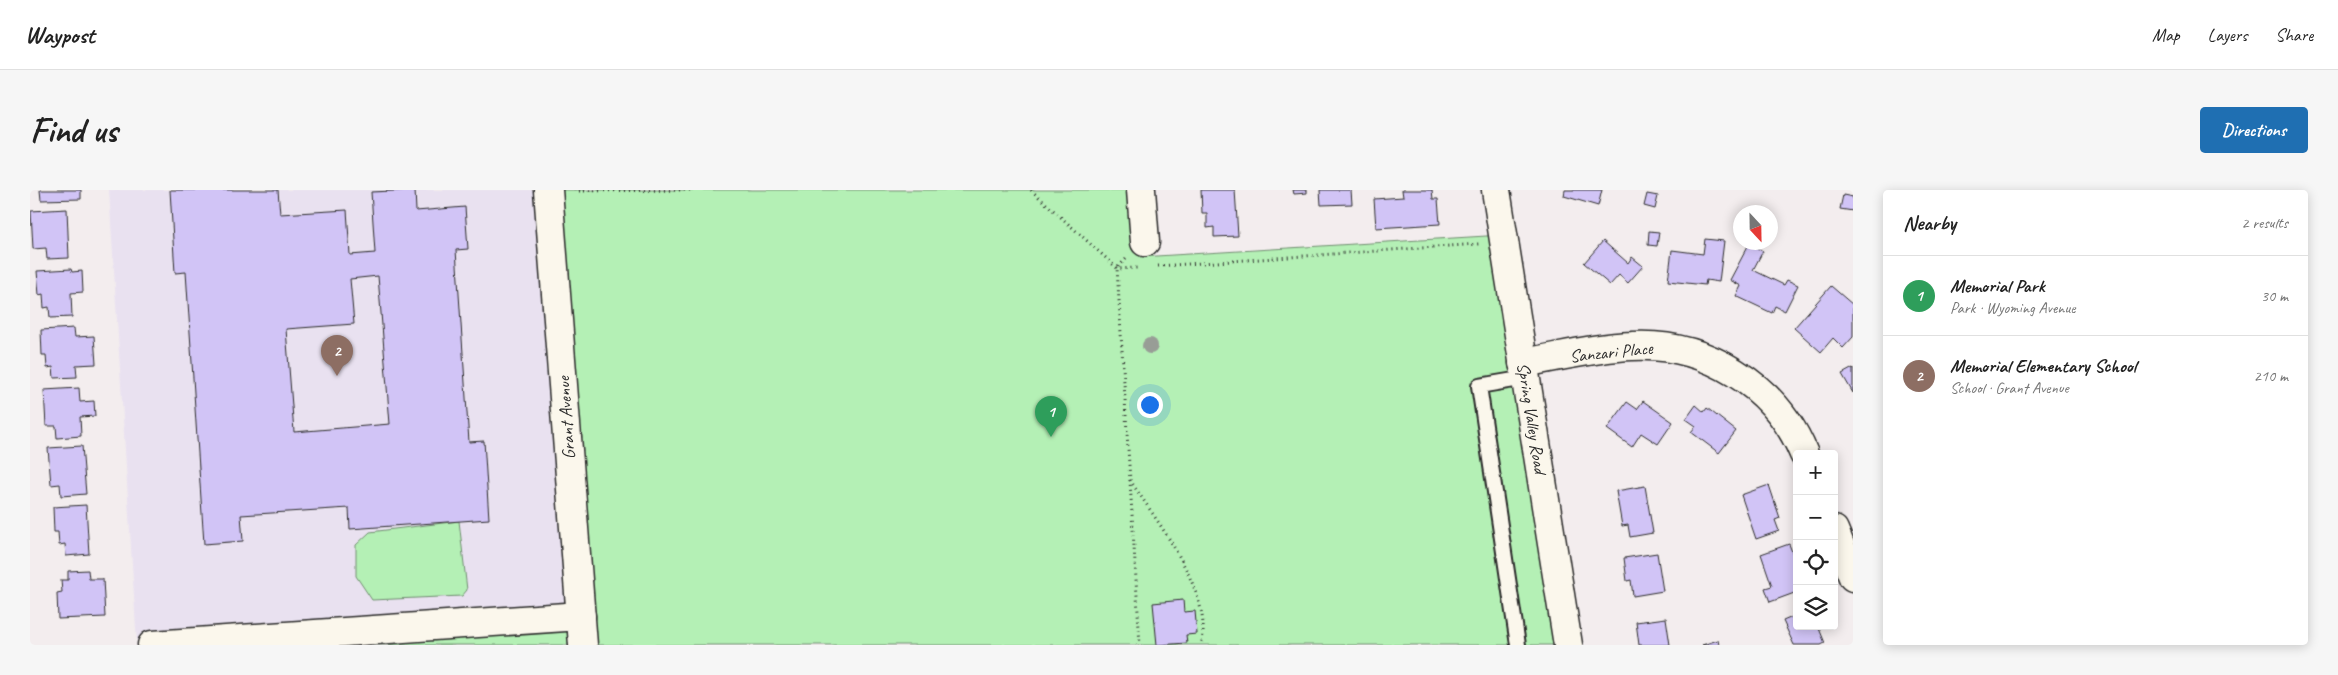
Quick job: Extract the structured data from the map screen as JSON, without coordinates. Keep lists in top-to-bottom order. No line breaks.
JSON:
{"streets":{"street":["Sanzari Place","Grant Avenue","Spring Valley Road"]},"crossings":[["Sanzari Place","Spring Valley Road"]],"north":"bottom","page":{"header":"Waypost","nav":["Map","Layers","Share"],"buttons":"Directions","title":"Find us","heading":["Nearby","2 results"],"list":[{"mark":"1","name":"Memorial Park","note":"Park · Wyoming Avenue","value":"30 m"},{"mark":"2","name":"Memorial Elementary School","note":"School · Grant Avenue","value":"210 m"}],"pins":["2","1"],"map_buttons":["+","−"]}}
